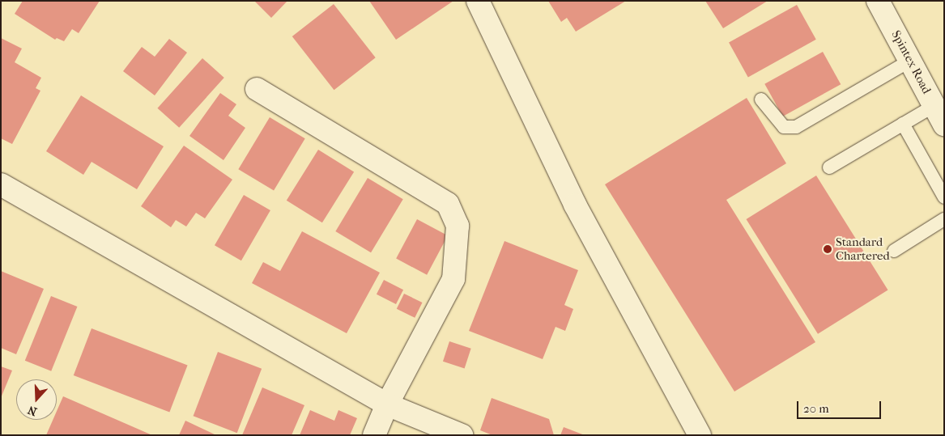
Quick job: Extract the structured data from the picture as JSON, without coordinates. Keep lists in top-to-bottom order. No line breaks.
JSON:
{"streets":{"street":["Spintex Road"]},"places":["Standard Chartered"],"scale_bar":"20 m","north":"bottom"}
